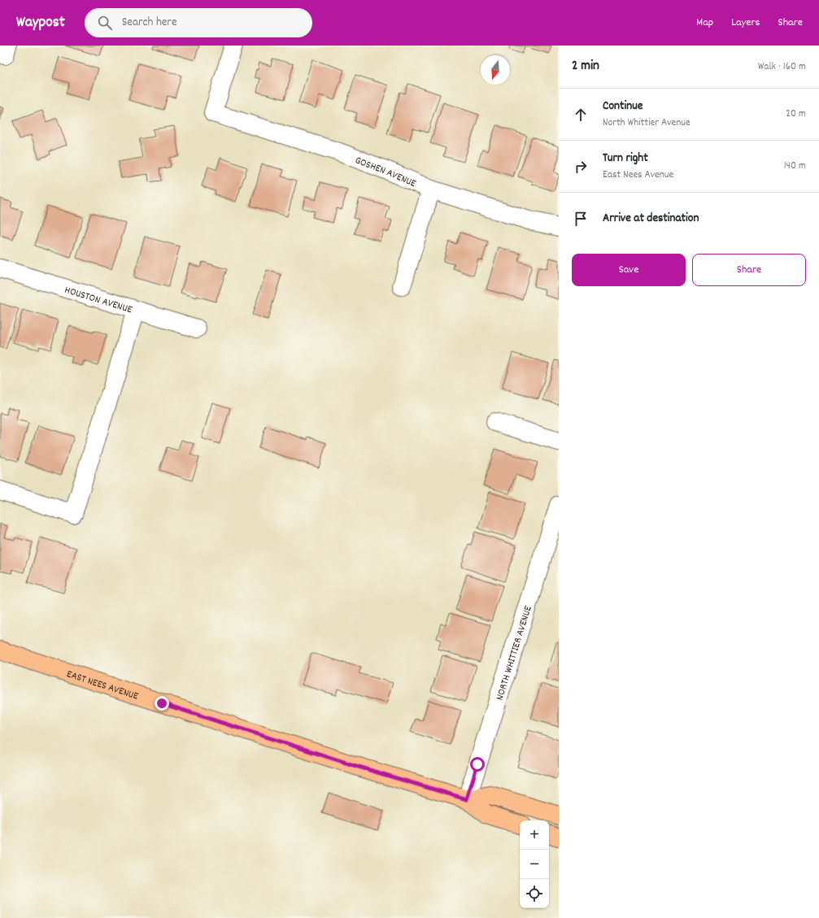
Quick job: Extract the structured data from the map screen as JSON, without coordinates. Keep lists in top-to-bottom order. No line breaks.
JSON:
{"streets":{"main road":["EAST NEES AVENUE"],"street":["GOSHEN AVENUE","HOUSTON AVENUE","NORTH WHITTIER AVENUE"]},"crossings":[["NORTH WHITTIER AVENUE","EAST NEES AVENUE"]],"north":"bottom","page":{"header":"Waypost","search":"Search here","nav":["Map","Layers","Share"],"heading":["2 min","Walk · 160 m"],"list":[["Continue","North Whittier Avenue","20 m"],["Turn right","East Nees Avenue","140 m"],"Arrive at destination"],"buttons":["Save","Share"],"map_buttons":["+","−"]}}
